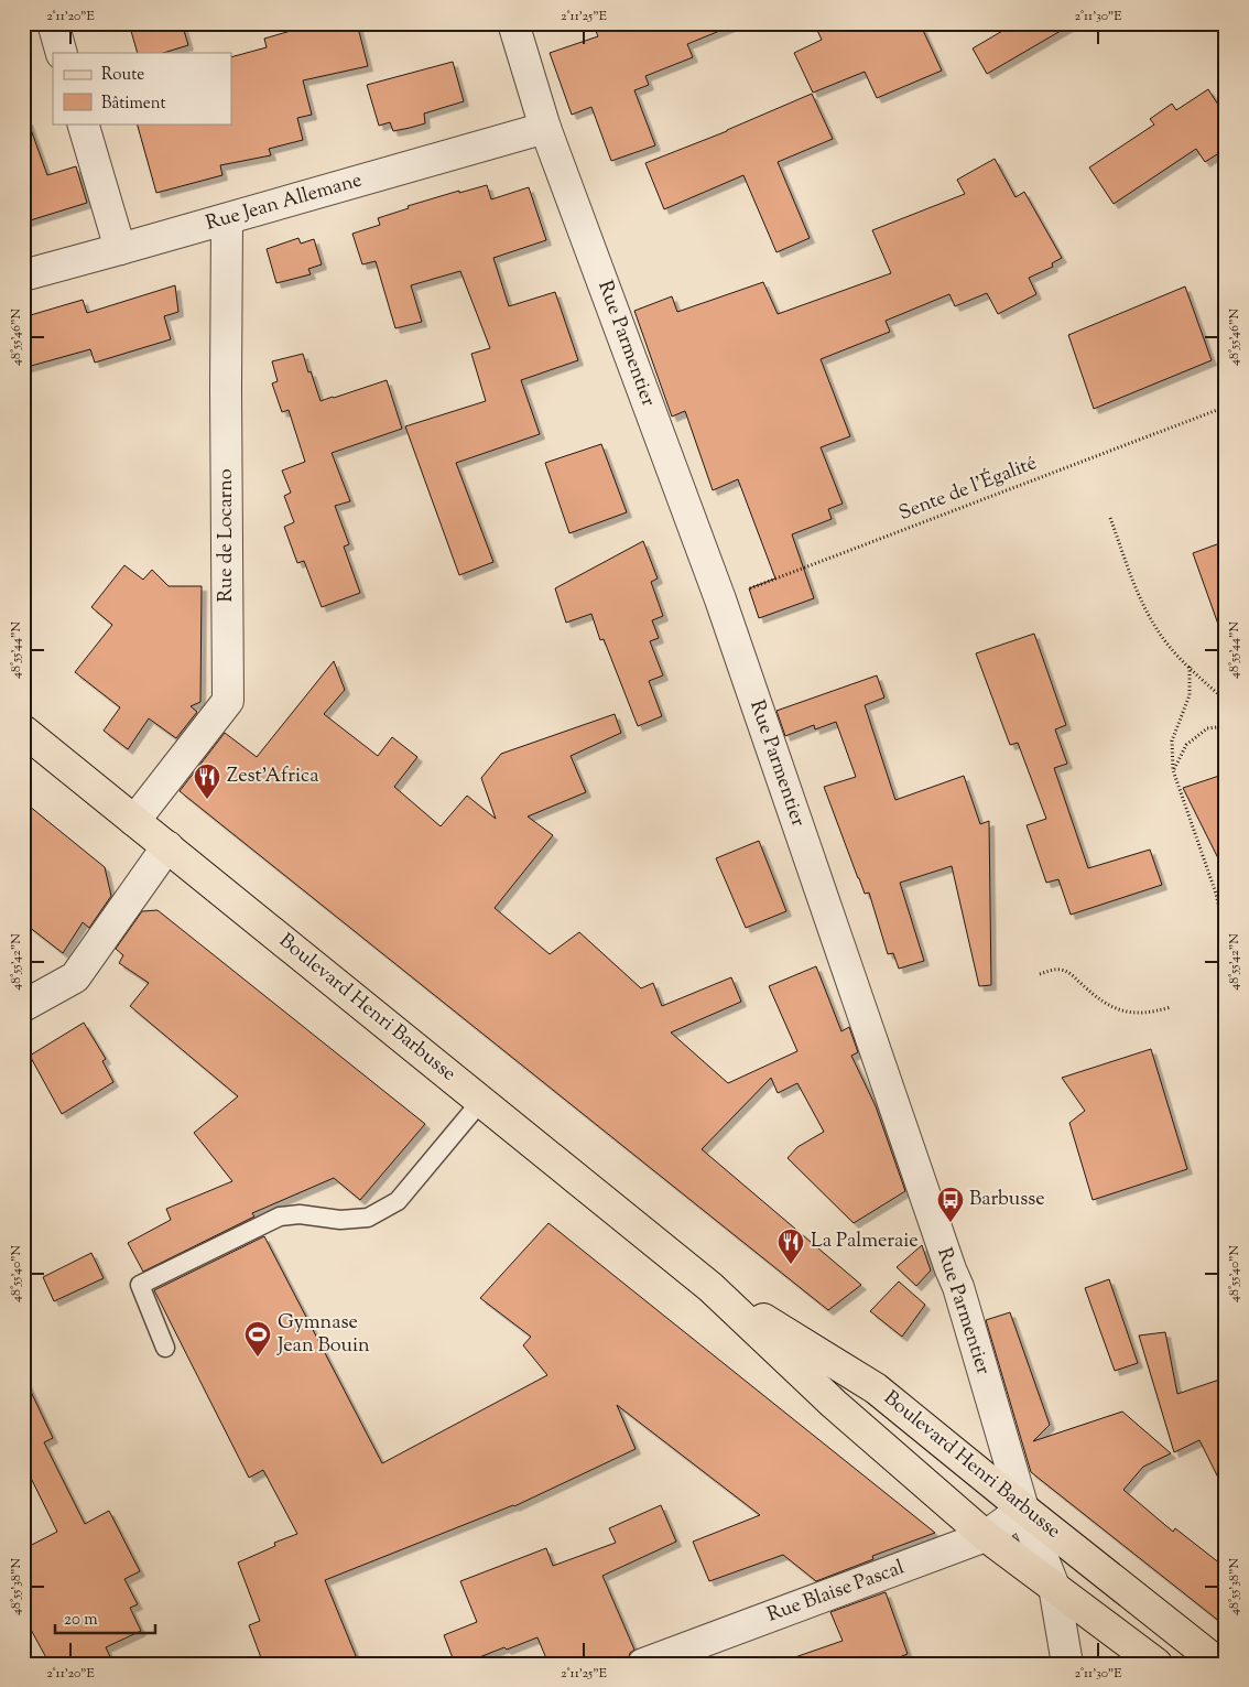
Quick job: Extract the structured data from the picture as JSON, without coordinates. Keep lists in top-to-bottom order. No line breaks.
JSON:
{"streets":{"main road":["Boulevard Henri Barbusse"],"street":["Rue Jean Allemane","Rue Parmentier","Rue de Locarno","Rue Blaise Pascal"],"path":["Sente de l'Égalité"]},"crossings":[["Rue Jean Allemane","Rue Parmentier"],["Rue Jean Allemane","Rue de Locarno"],["Rue Parmentier","Sente de l'Égalité"],["Rue Parmentier","Boulevard Henri Barbusse"],["Rue Parmentier","Rue Blaise Pascal"],["Rue de Locarno","Boulevard Henri Barbusse"],["Boulevard Henri Barbusse","Rue Blaise Pascal"]],"places":{"restaurant":["Zest'Africa","La Palmeraie"],"bus stop":["Barbusse"],"sports":["Gymnase Jean Bouin"]},"legend":["Route","Bâtiment"],"scale_bar":"20 m","coordinates":["2°11'20\"E","2°11'25\"E","2°11'30\"E","48°55'46\"N","48°55'44\"N","48°55'42\"N","48°55'40\"N","48°55'38\"N"]}
